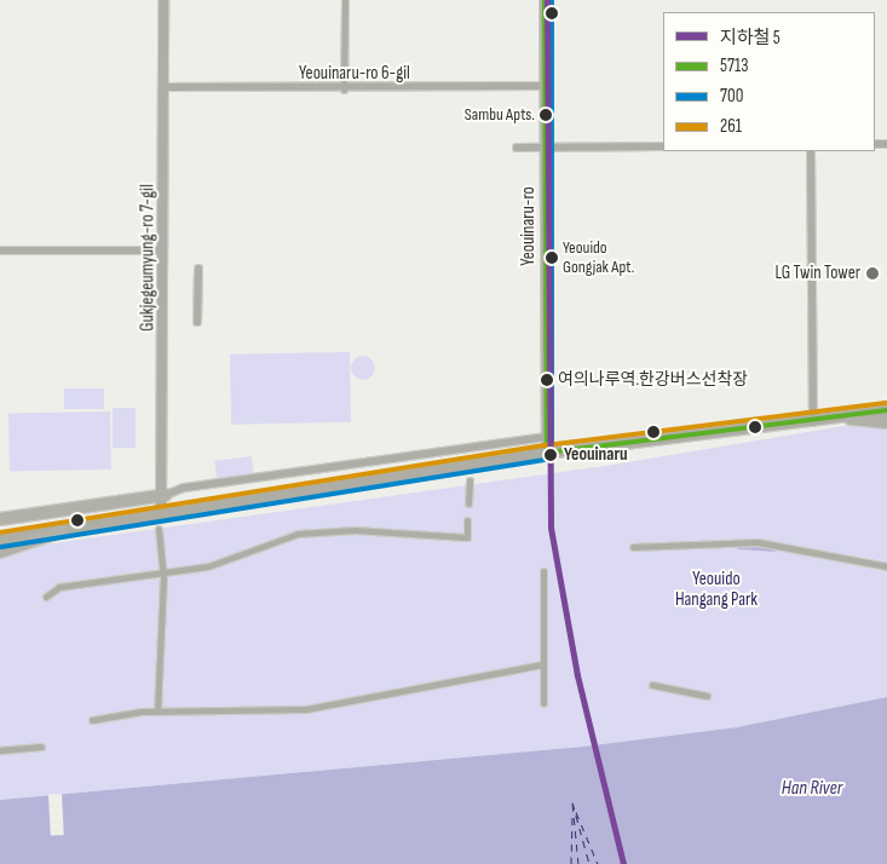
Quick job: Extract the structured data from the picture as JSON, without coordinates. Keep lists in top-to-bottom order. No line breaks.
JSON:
{"streets":{"street":["Yeouinaru-ro 6-gil","Yeouinaru-ro","Gukjegeumyung-ro 7-gil"]},"crossings":[["Yeouinaru-ro 6-gil","Yeouinaru-ro"],["Yeouinaru-ro 6-gil","Gukjegeumyung-ro 7-gil"]],"water":["Han River"],"parks":["Yeouido Hangang Park"],"places":["Sambu Apts.","Yeouido Gongjak Apt.","LG Twin Tower","여의나루역.한강버스선착장","Yeouinaru"],"lines":["metro line 5","transit line 5713","transit line 700","transit line 261"],"legend":["지하철 5","5713","700","261"]}
